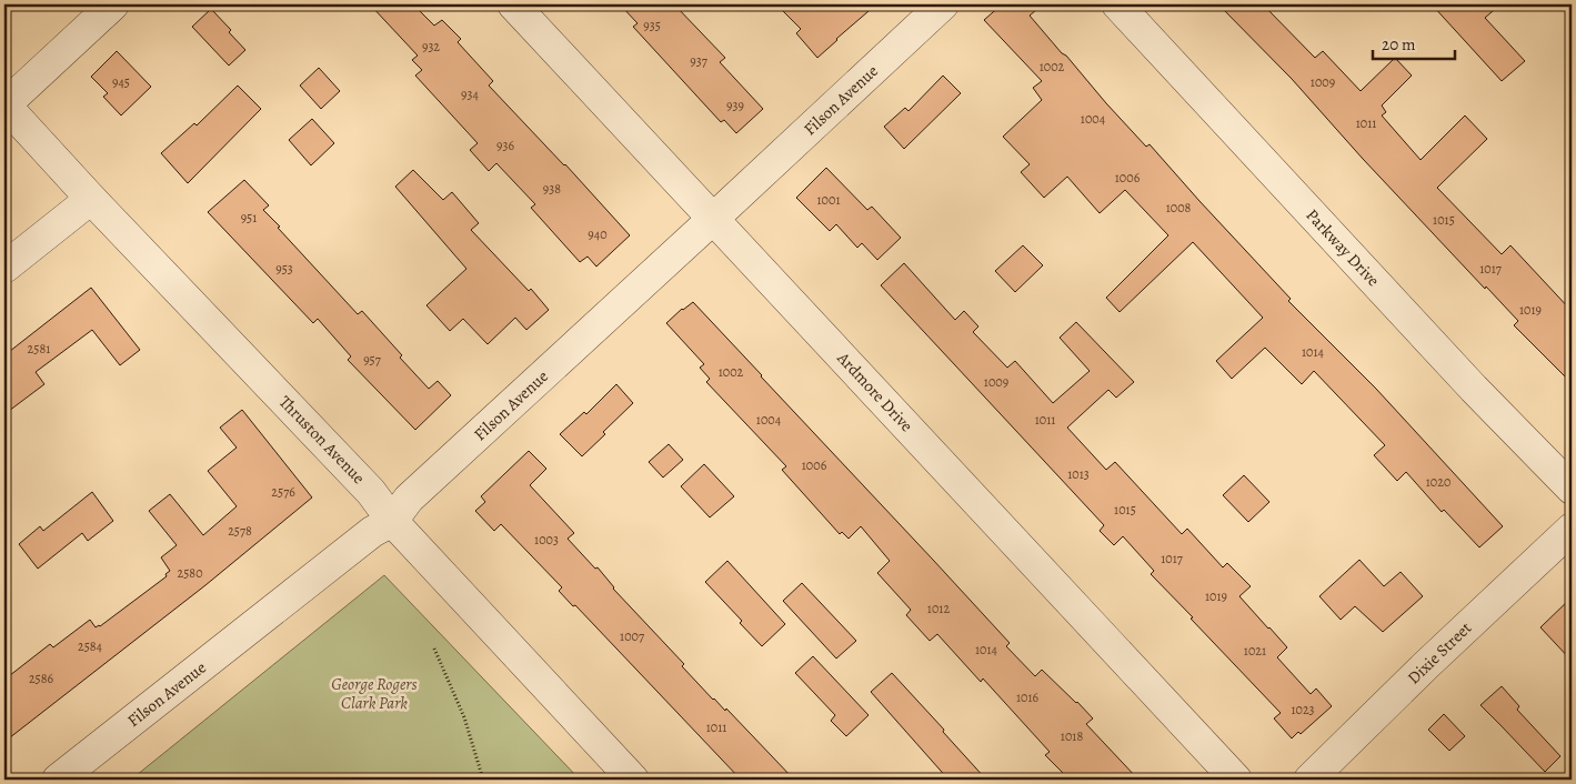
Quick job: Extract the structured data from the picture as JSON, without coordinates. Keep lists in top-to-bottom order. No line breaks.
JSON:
{"streets":{"street":["Filson Avenue","Parkway Drive","Ardmore Drive","Thruston Avenue","Dixie Street"]},"crossings":[["Filson Avenue","Ardmore Drive"],["Filson Avenue","Thruston Avenue"]],"parks":["George Rogers Clark Park"],"house_numbers":["935","932","937","1002","945","1009","934","939","1004","1011","936","1006","938","1001","1008","951","1015","940","953","1017","1019","2581","1014","957","1002","1009","1004","1011","1006","1013","1020","2576","1015","2578","1003","1017","2580","1019","1012","1007","2584","1014","1021","2586","1016","1023","1011","1018"],"scale_bar":"20 m"}
